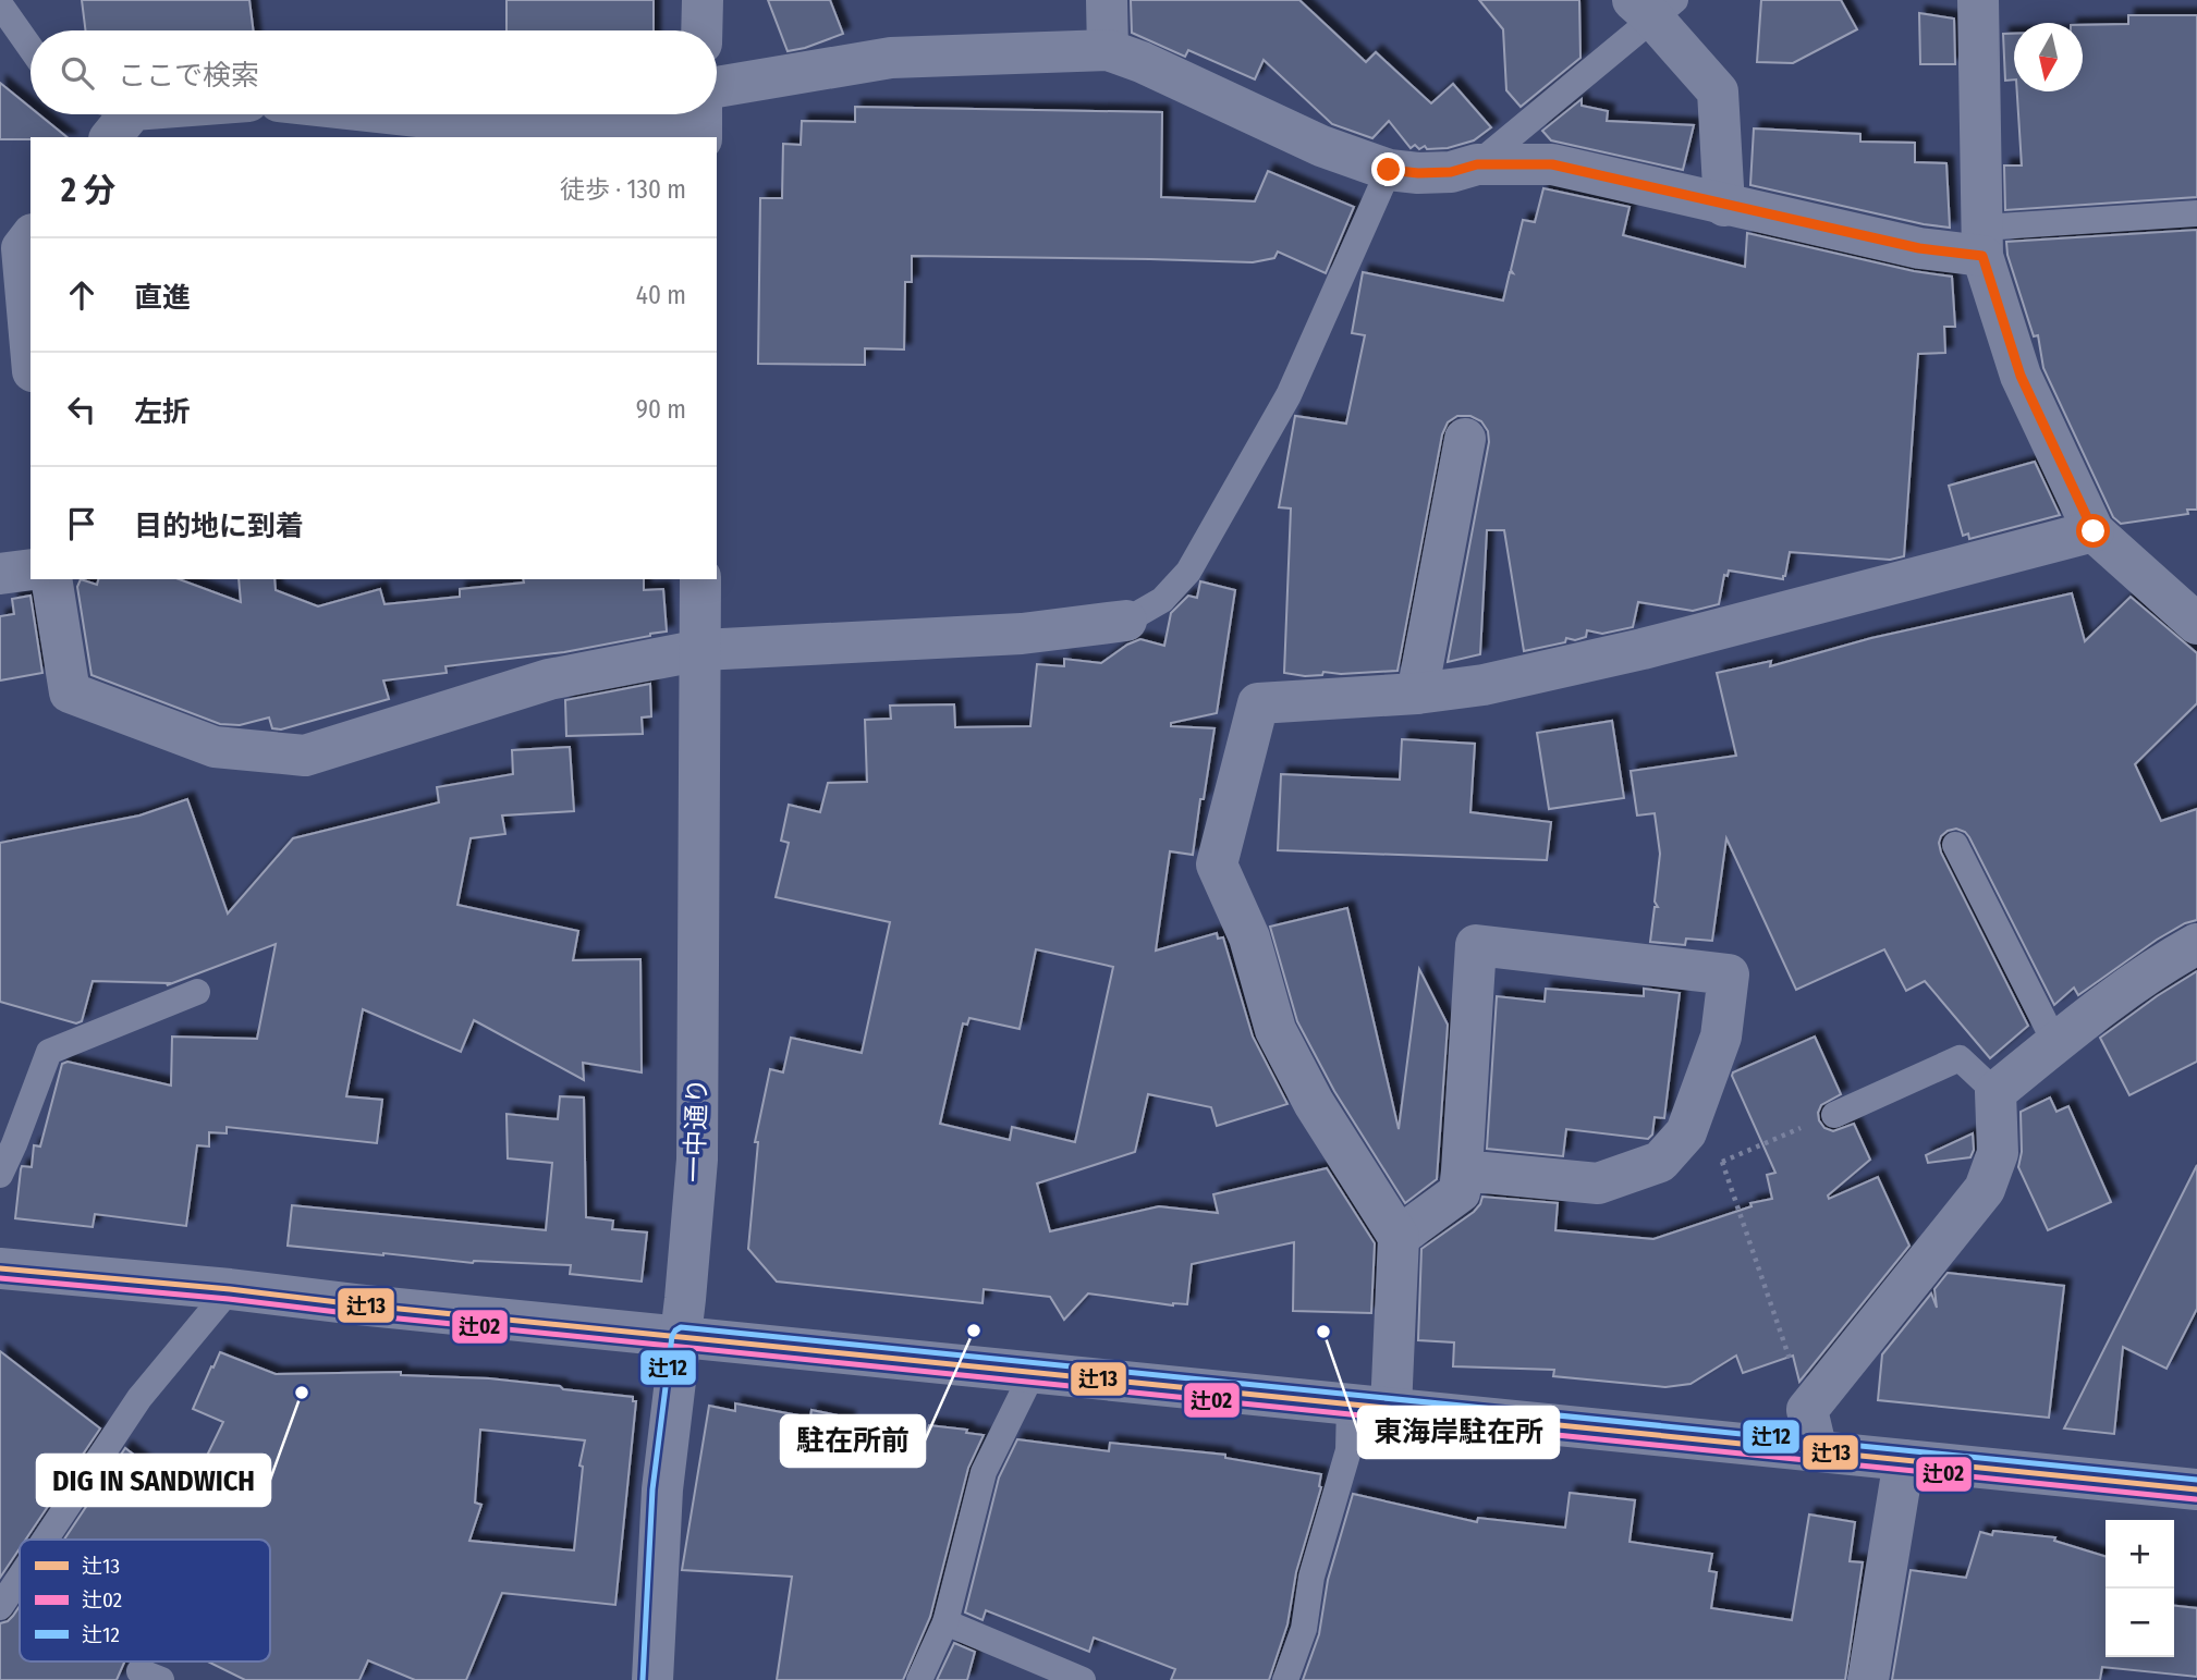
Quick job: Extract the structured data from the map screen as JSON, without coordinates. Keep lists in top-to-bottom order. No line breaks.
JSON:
{"streets":{"street":["一中通り"]},"places":["駐在所前","東海岸駐在所","DIG IN SANDWICH"],"lines":["transit line 辻13","transit line 辻02","transit line 辻12"],"legend":["辻13","辻02","辻12"],"north":"bottom","page":{"search":"ここで検索","heading":["2 分","徒歩 · 130 m"],"list":[["直進","40 m"],["左折","90 m"],"目的地に到着"],"map_buttons":["+","−"]}}
